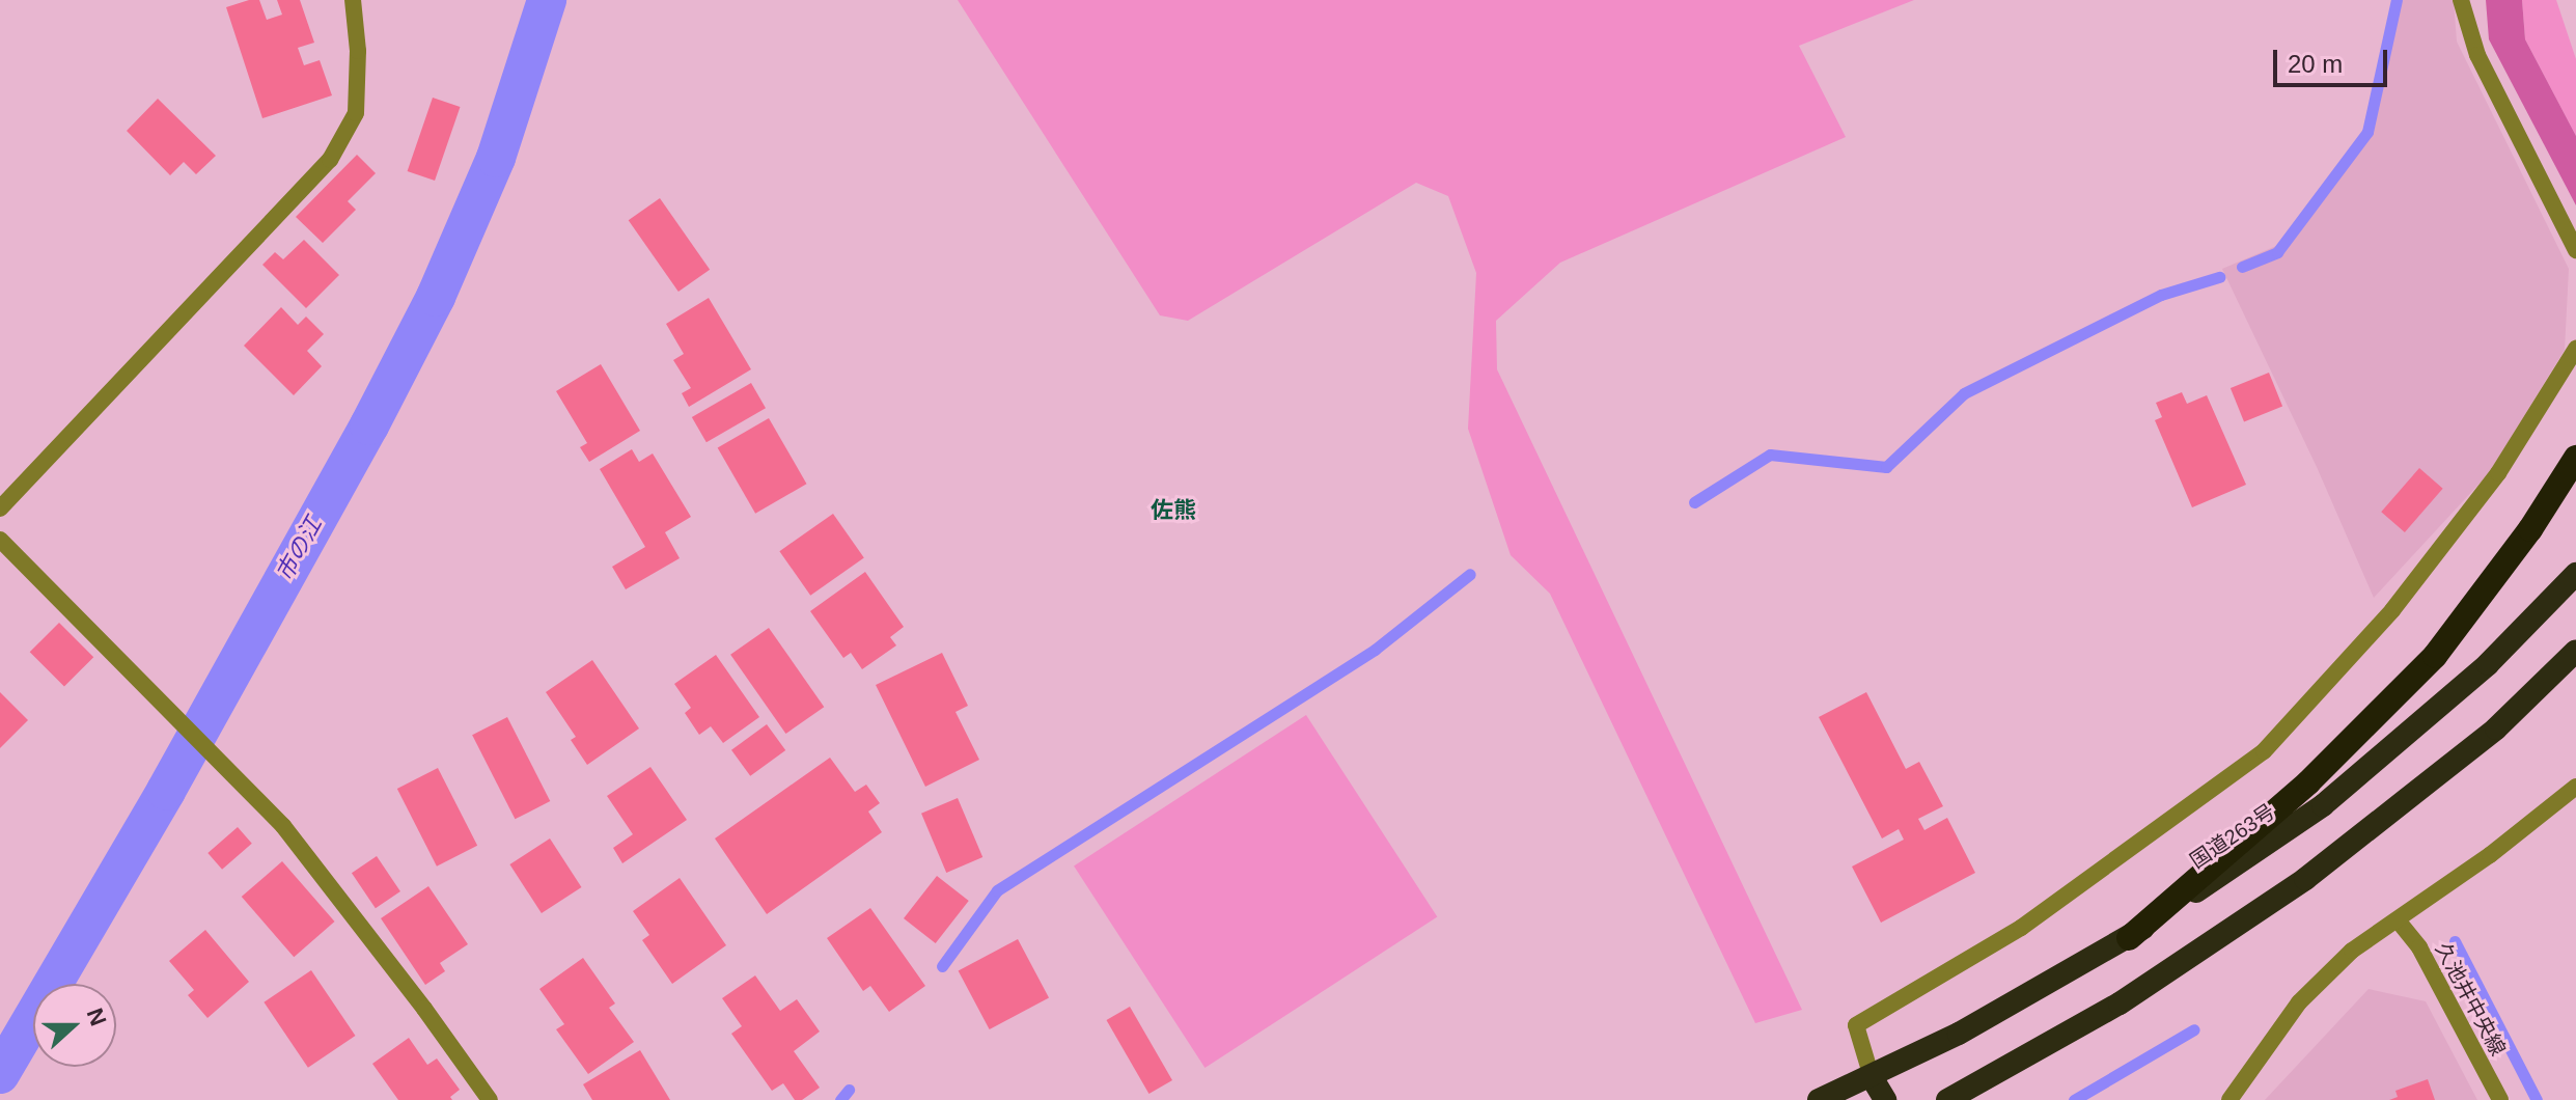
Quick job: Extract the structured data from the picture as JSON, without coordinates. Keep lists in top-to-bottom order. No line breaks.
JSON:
{"streets":{"highway":["国道263号"],"street":["久池井中央線"]},"districts":["佐熊"],"water":["市の江"],"scale_bar":"20 m","north":"right"}
